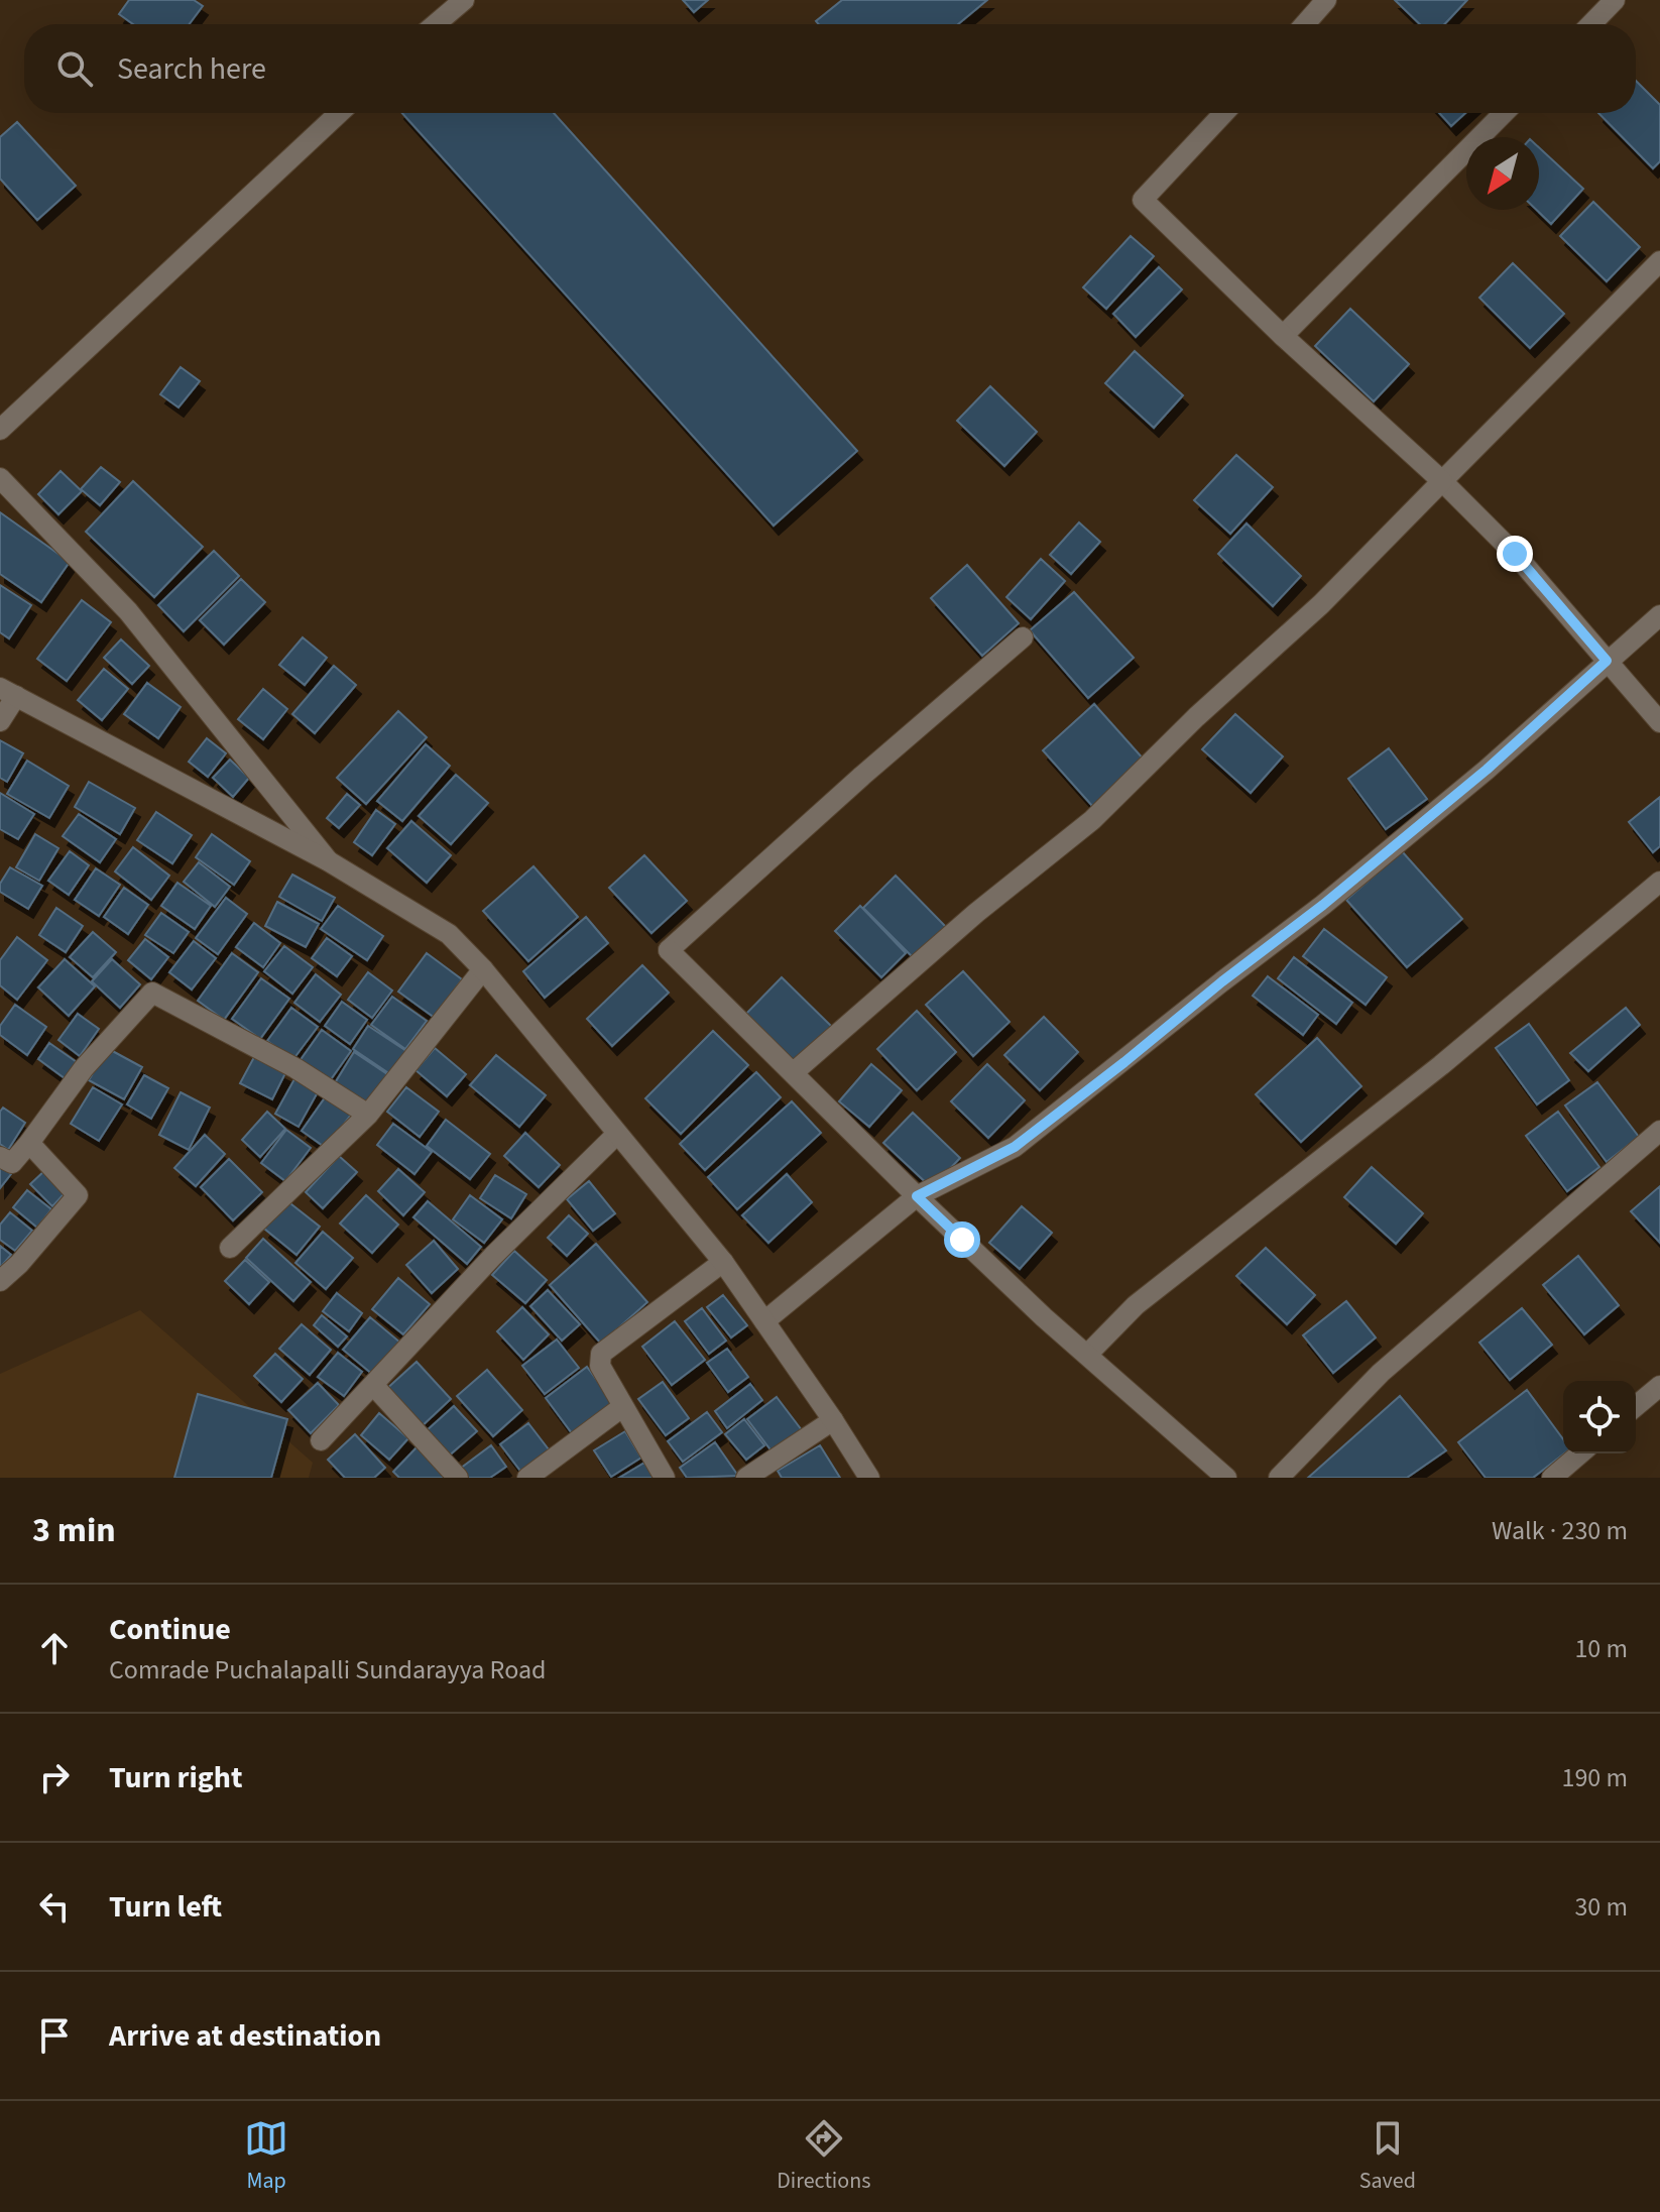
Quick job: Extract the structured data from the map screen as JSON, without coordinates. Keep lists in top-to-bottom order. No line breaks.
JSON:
{"north":"bottom left","page":{"search":"Search here","heading":["3 min","Walk · 230 m"],"list":[["Continue","Comrade Puchalapalli Sundarayya Road","10 m"],["Turn right","190 m"],["Turn left","30 m"],"Arrive at destination"],"nav":["Map","Directions","Saved"]}}
